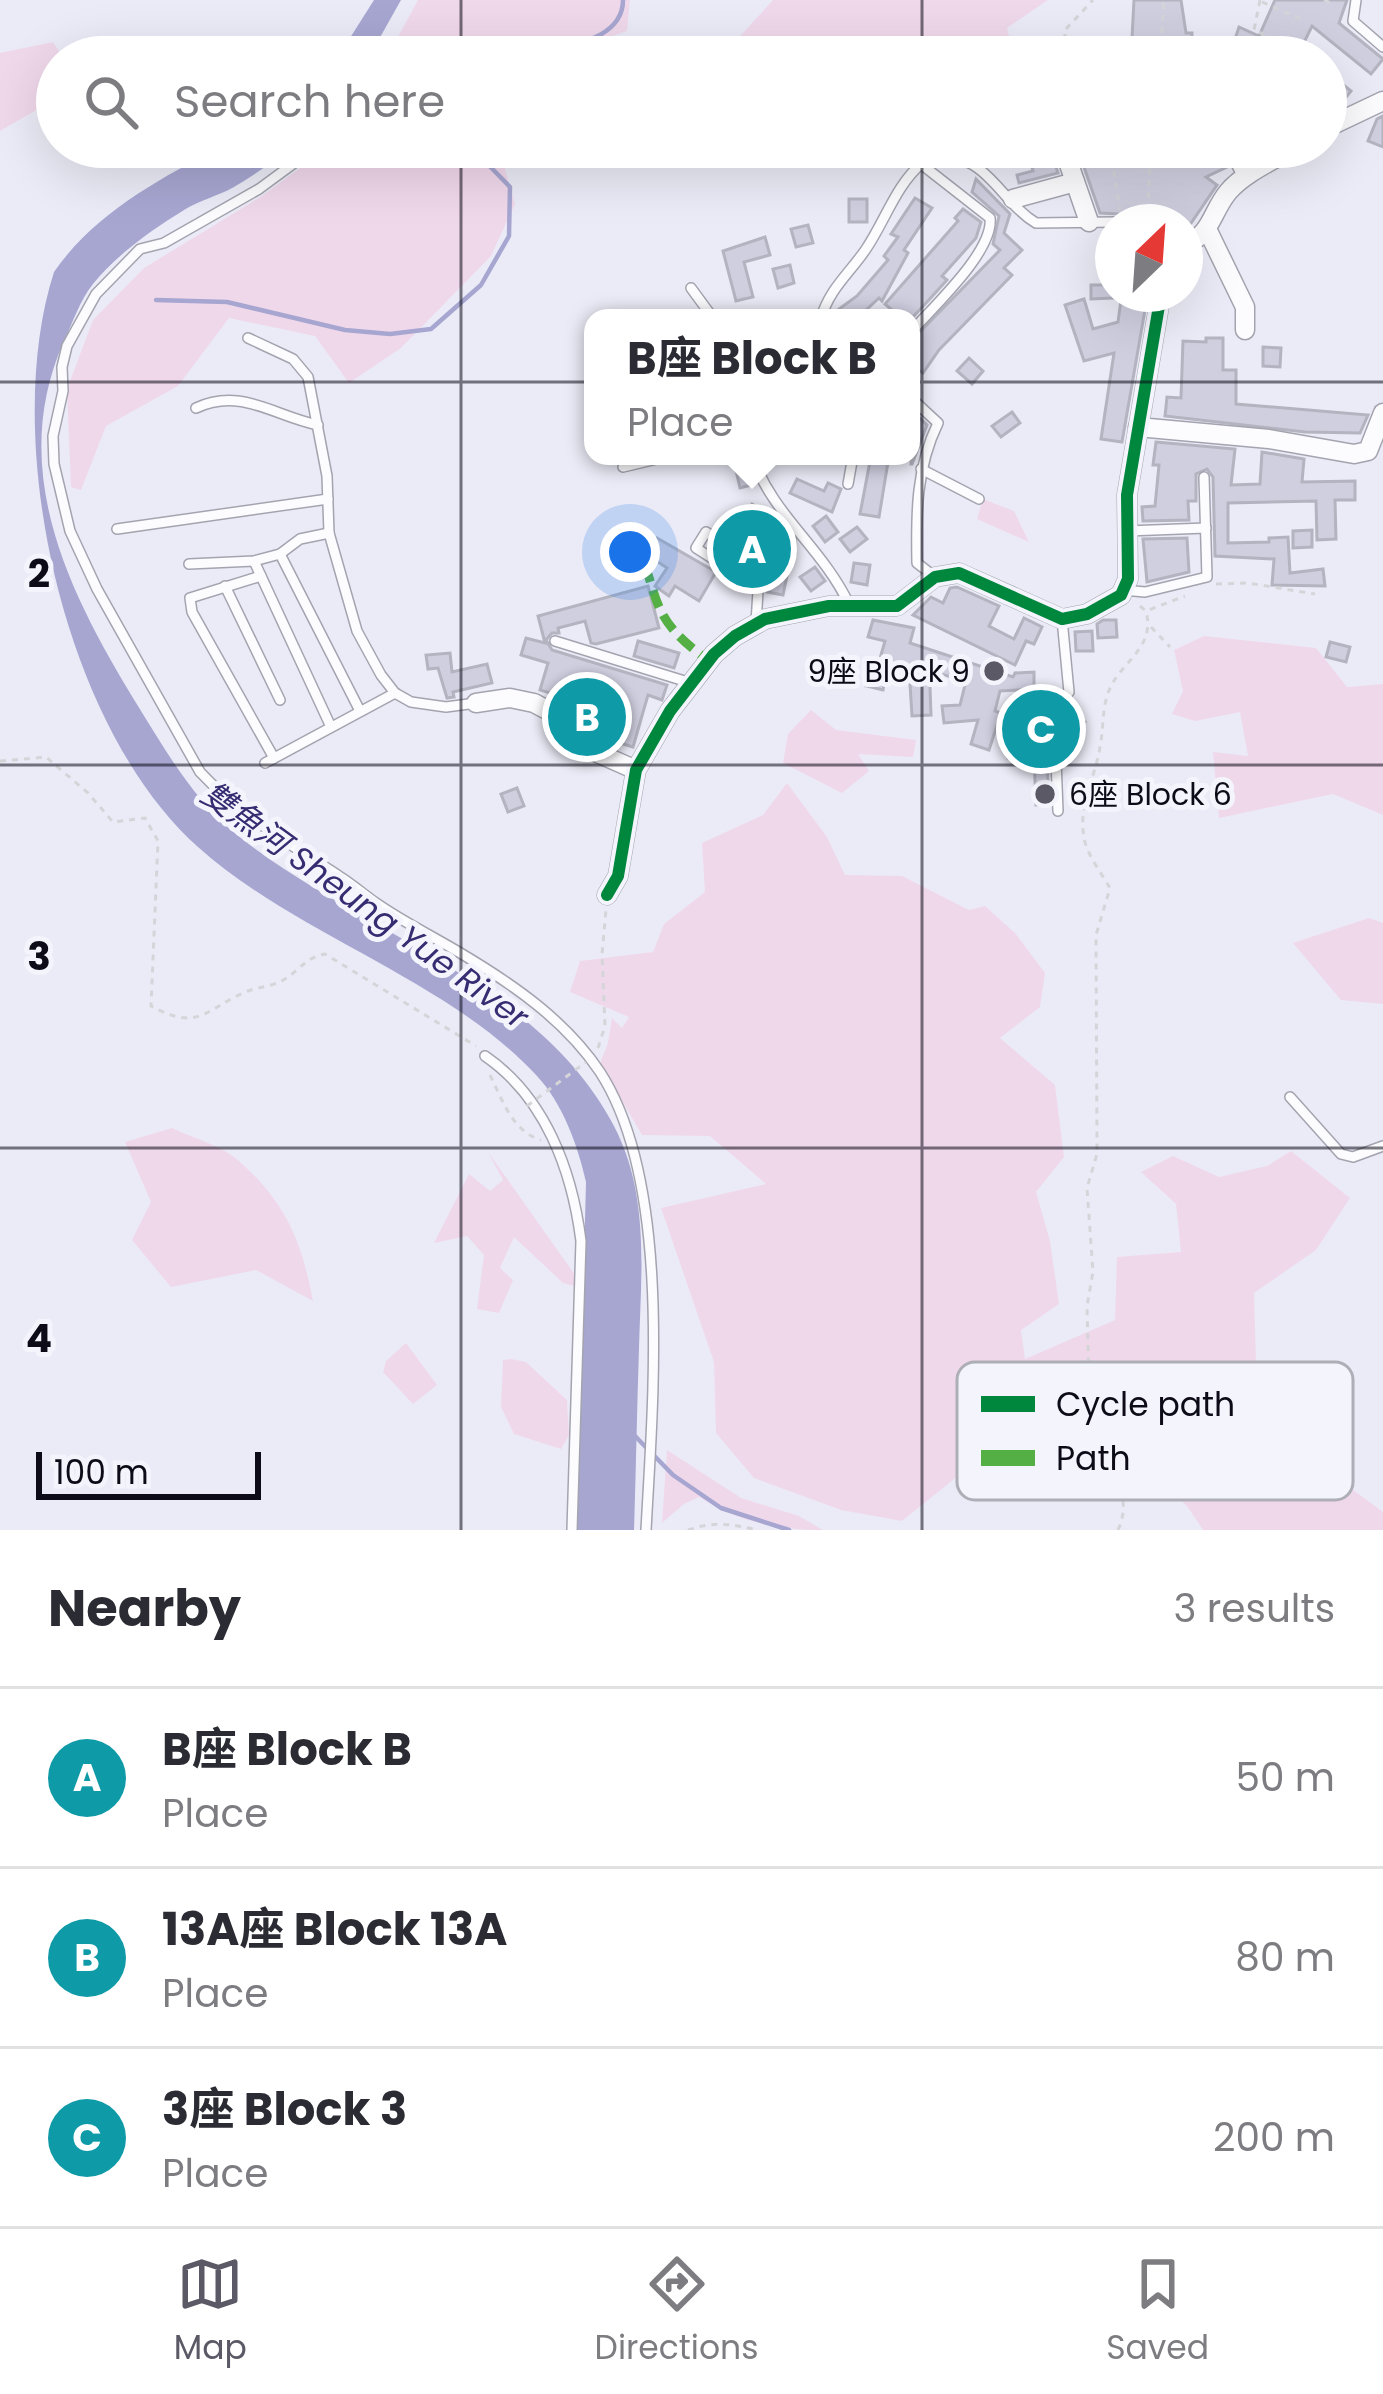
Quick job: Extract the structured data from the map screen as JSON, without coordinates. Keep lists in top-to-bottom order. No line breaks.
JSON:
{"water":["雙魚河 Sheung Yue River"],"places":["9座 Block 9","6座 Block 6"],"legend":["Cycle path","Path"],"scale_bar":"100 m","north":"top right","page":{"search":"Search here","popup":["B座 Block B","Place"],"pins":["A","B","C"],"scale":"100 m","heading":["Nearby","3 results"],"list":[{"mark":"A","name":"B座 Block B","note":"Place","value":"50 m"},{"mark":"B","name":"13A座 Block 13A","note":"Place","value":"80 m"},{"mark":"C","name":"3座 Block 3","note":"Place","value":"200 m"}],"nav":["Map","Directions","Saved"]},"grid":{"rows":["2","3","4"]}}
